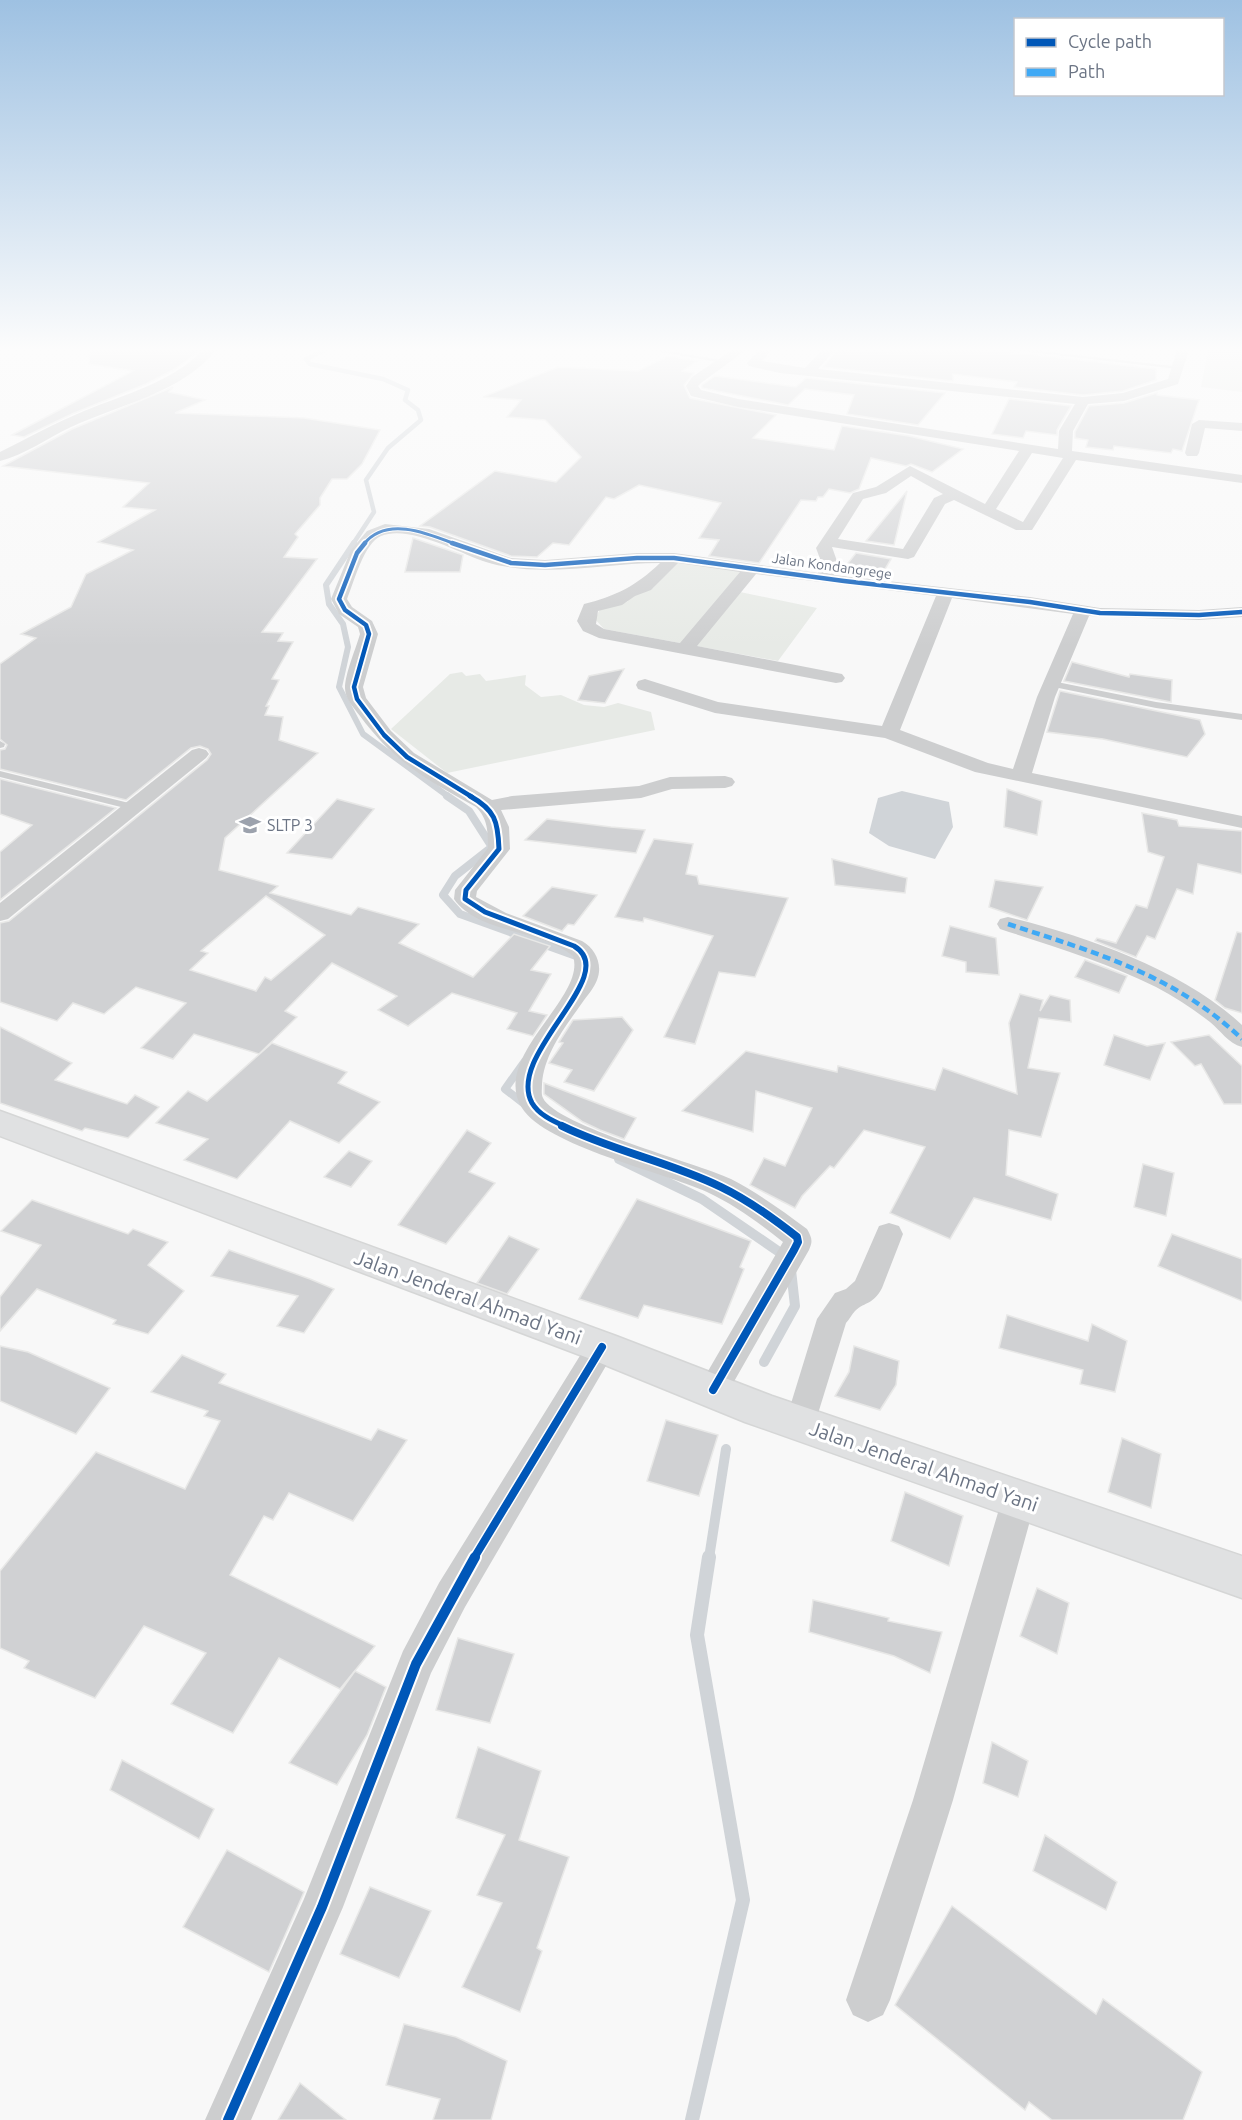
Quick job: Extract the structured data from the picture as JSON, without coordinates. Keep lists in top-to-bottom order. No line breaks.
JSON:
{"streets":{"main road":["Jalan Jenderal Ahmad Yani"],"street":["Jalan Kondangrege"]},"places":{"school or university":["SLTP 3"]},"legend":["Cycle path","Path"]}
